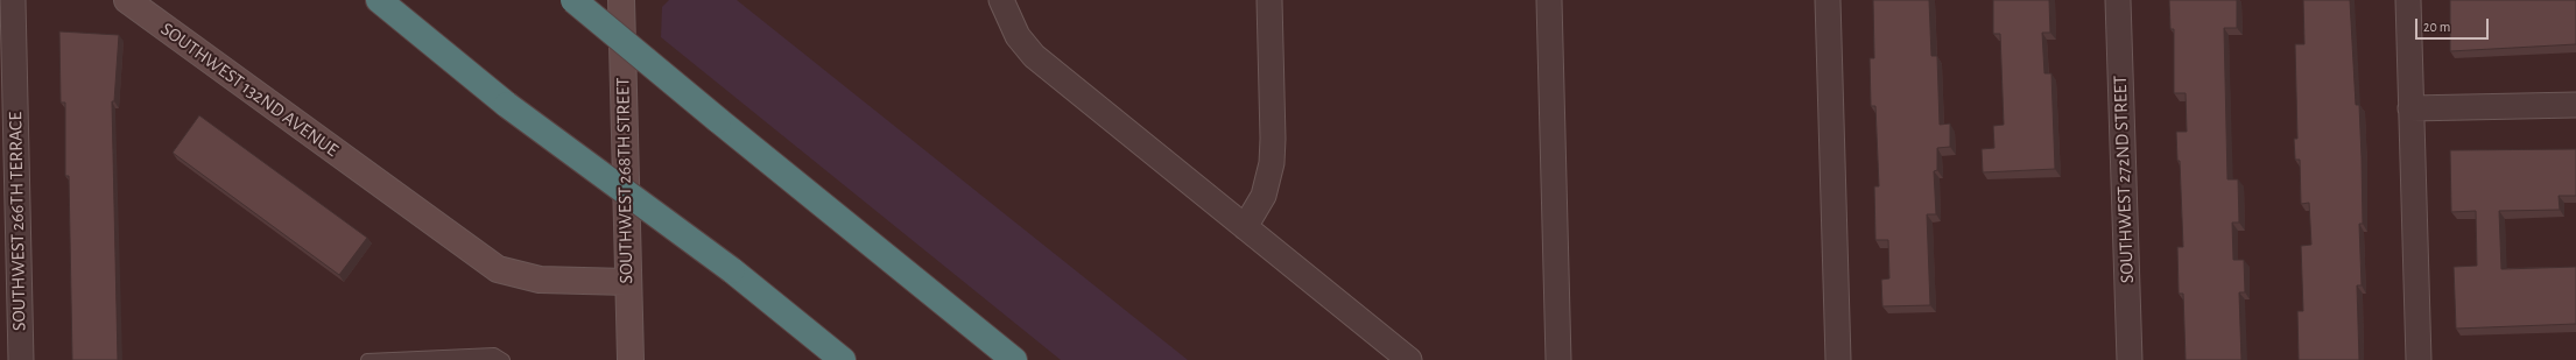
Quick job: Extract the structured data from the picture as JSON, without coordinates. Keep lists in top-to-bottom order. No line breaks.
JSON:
{"streets":{"street":["SOUTHWEST 132ND AVENUE","SOUTHWEST 272ND STREET","SOUTHWEST 268TH STREET","SOUTHWEST 266TH TERRACE"]},"crossings":[["SOUTHWEST 132ND AVENUE","SOUTHWEST 268TH STREET"]],"scale_bar":"20 m"}
